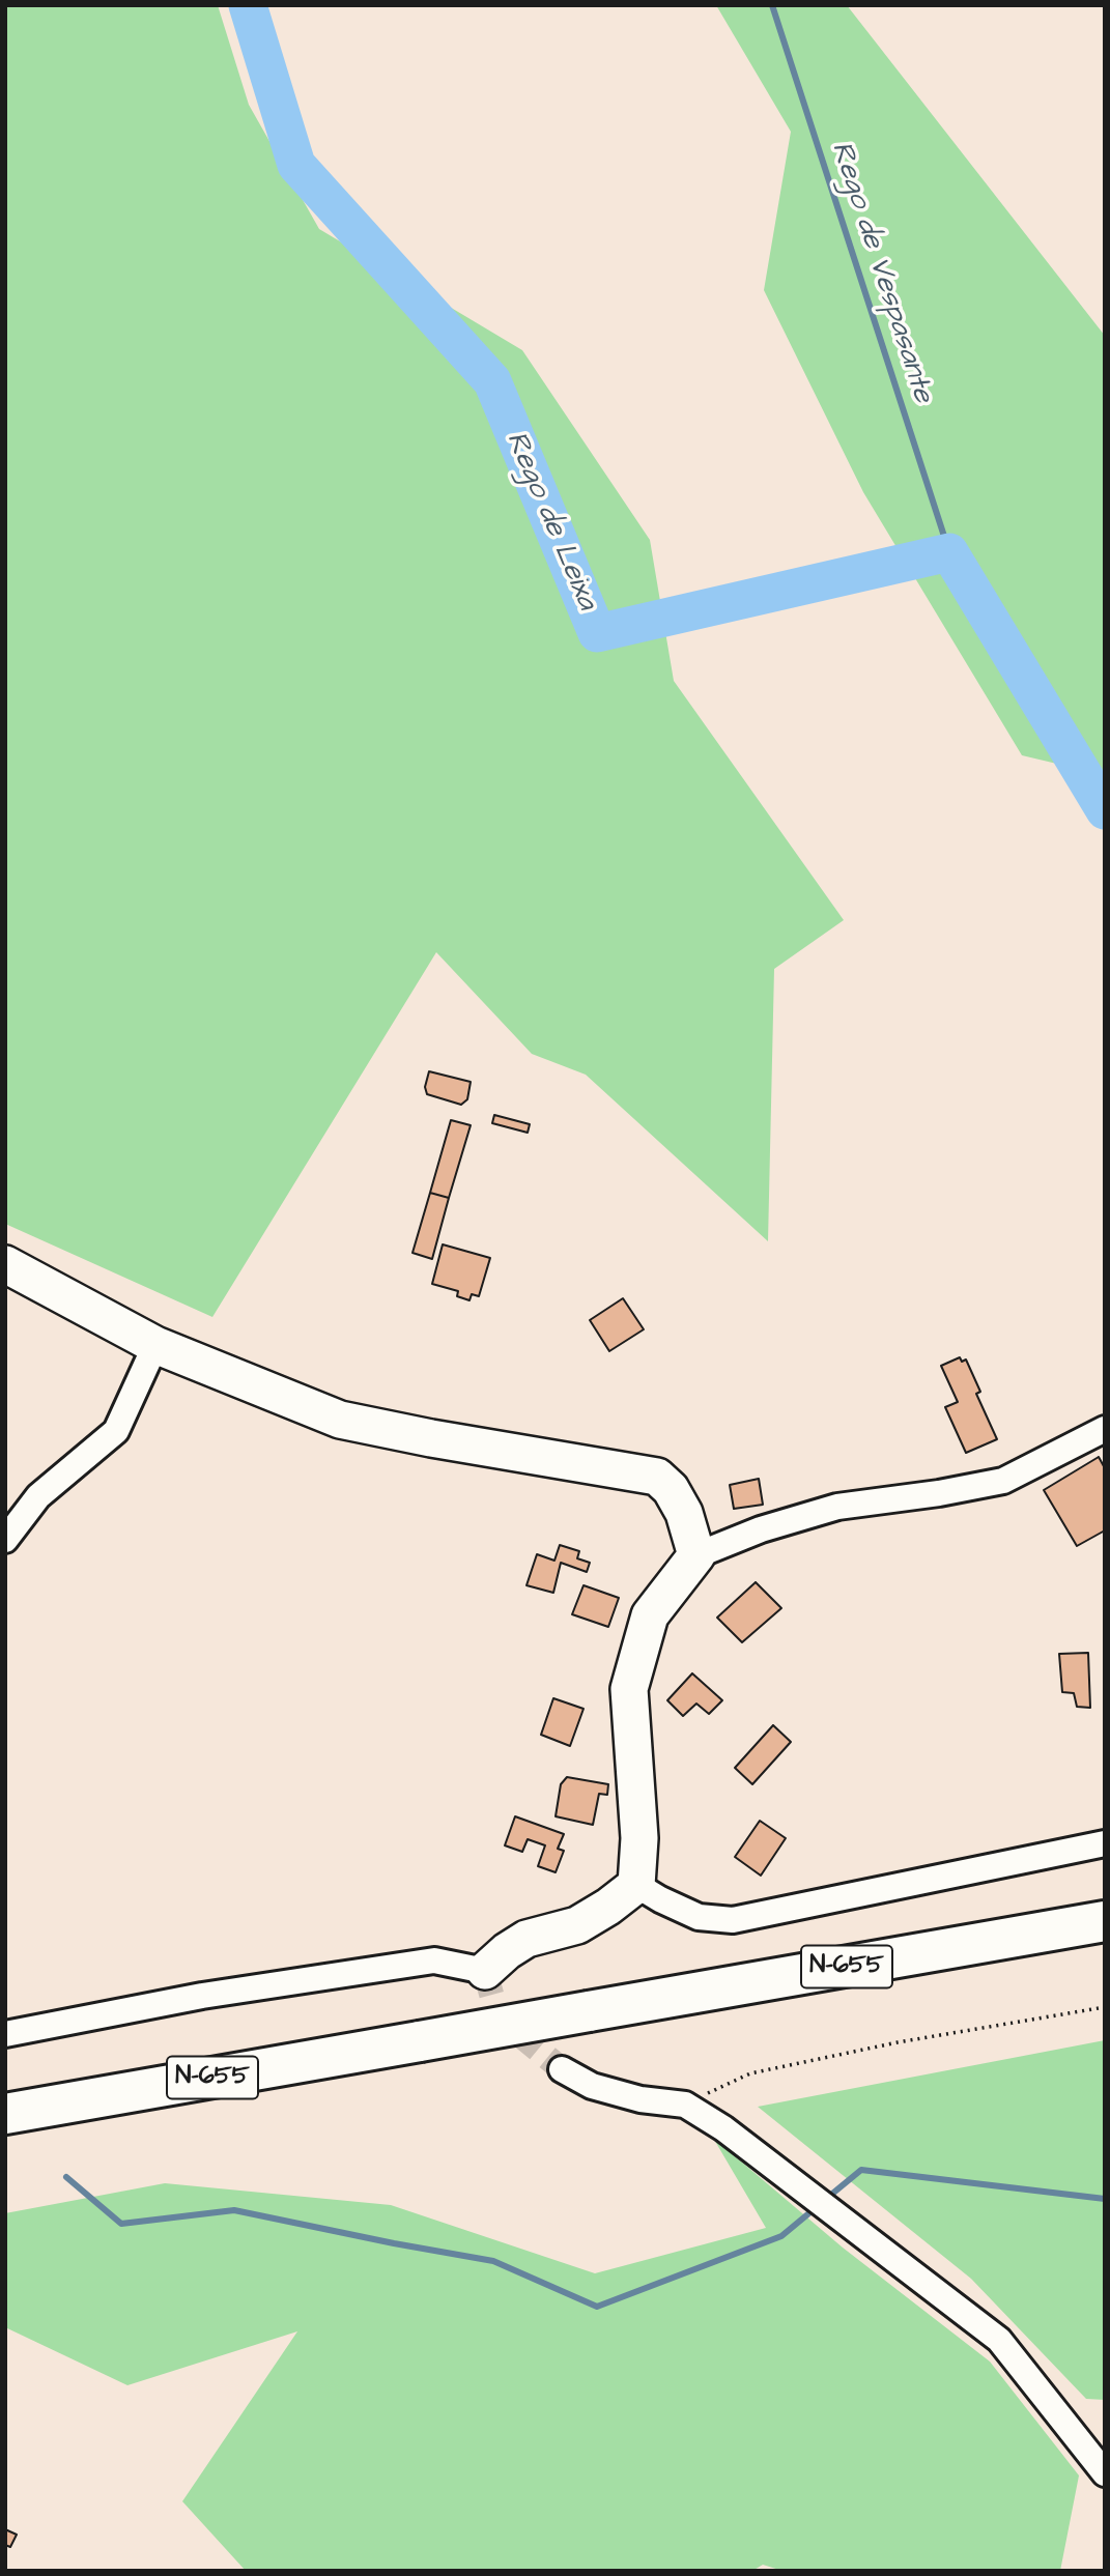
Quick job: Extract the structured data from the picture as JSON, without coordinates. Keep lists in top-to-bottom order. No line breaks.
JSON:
{"streets":{"highway":["N-655"]},"water":["Rego de Vespasante","Rego de Leixa"]}
